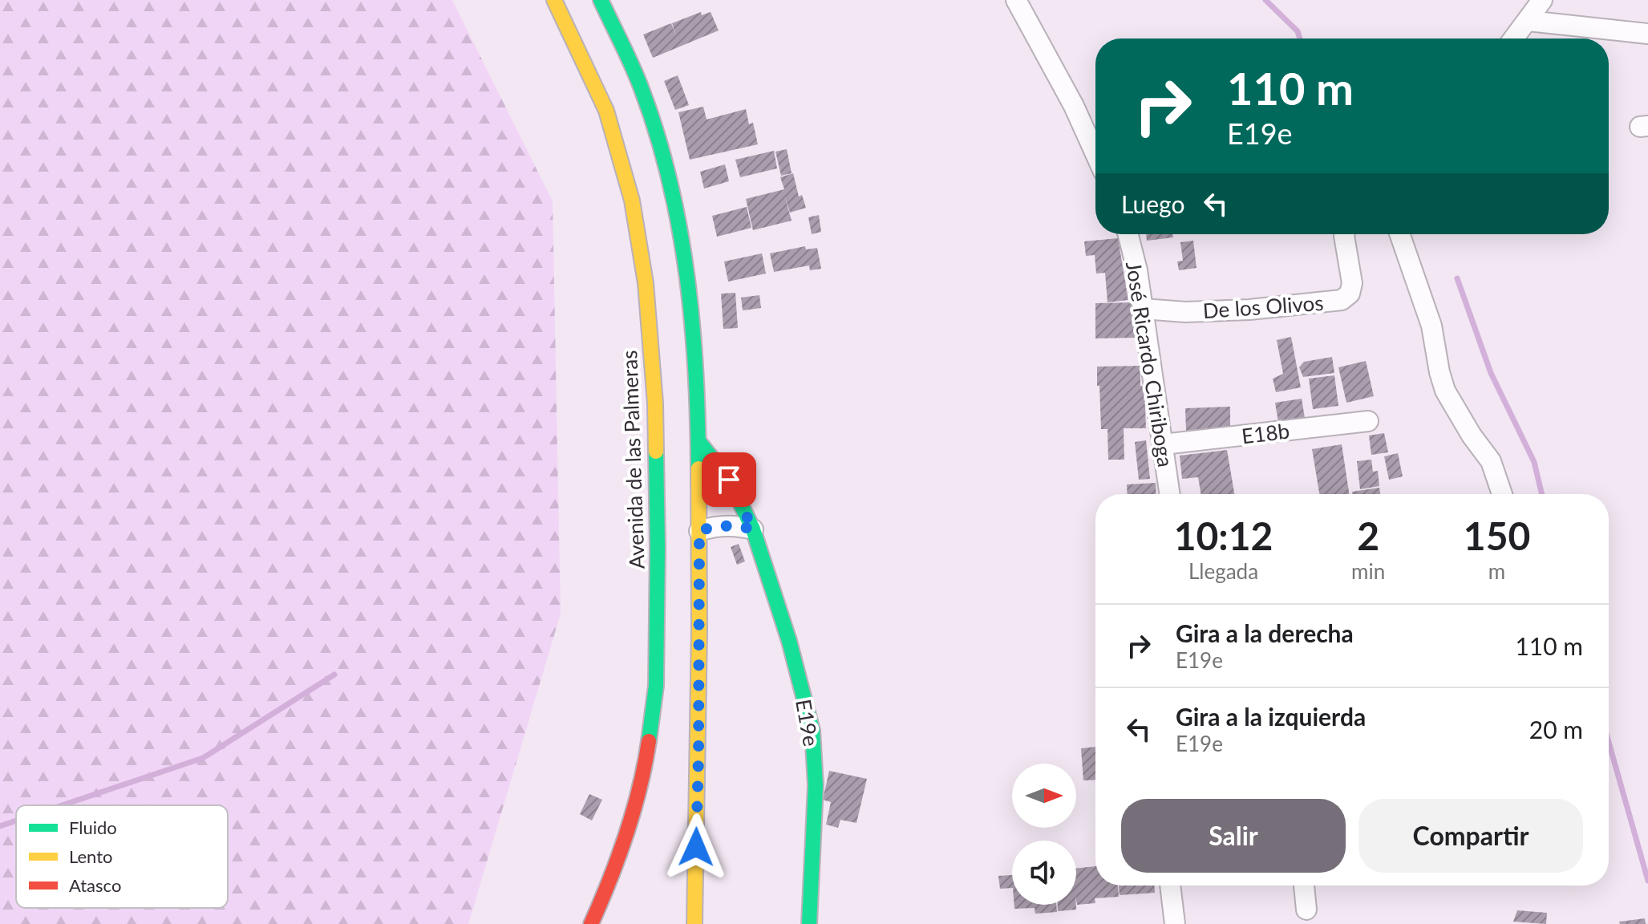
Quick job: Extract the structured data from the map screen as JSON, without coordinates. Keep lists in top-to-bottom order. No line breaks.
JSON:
{"streets":{"main road":["Avenida de las Palmeras","E19e"],"street":["De los Olivos","José Ricardo Chiriboga","E18b"]},"crossings":[["De los Olivos","José Ricardo Chiriboga"],["José Ricardo Chiriboga","E18b"]],"legend":["Fluido","Lento","Atasco"],"north":"right","page":{"turn":["110 m","E19e"],"then":"Luego","eta":["10:12","Llegada","2","min","150","m"],"list":[{"name":"Gira a la derecha","note":"E19e","value":"110 m"},{"name":"Gira a la izquierda","note":"E19e","value":"20 m"}],"buttons":["Salir","Compartir"]}}
